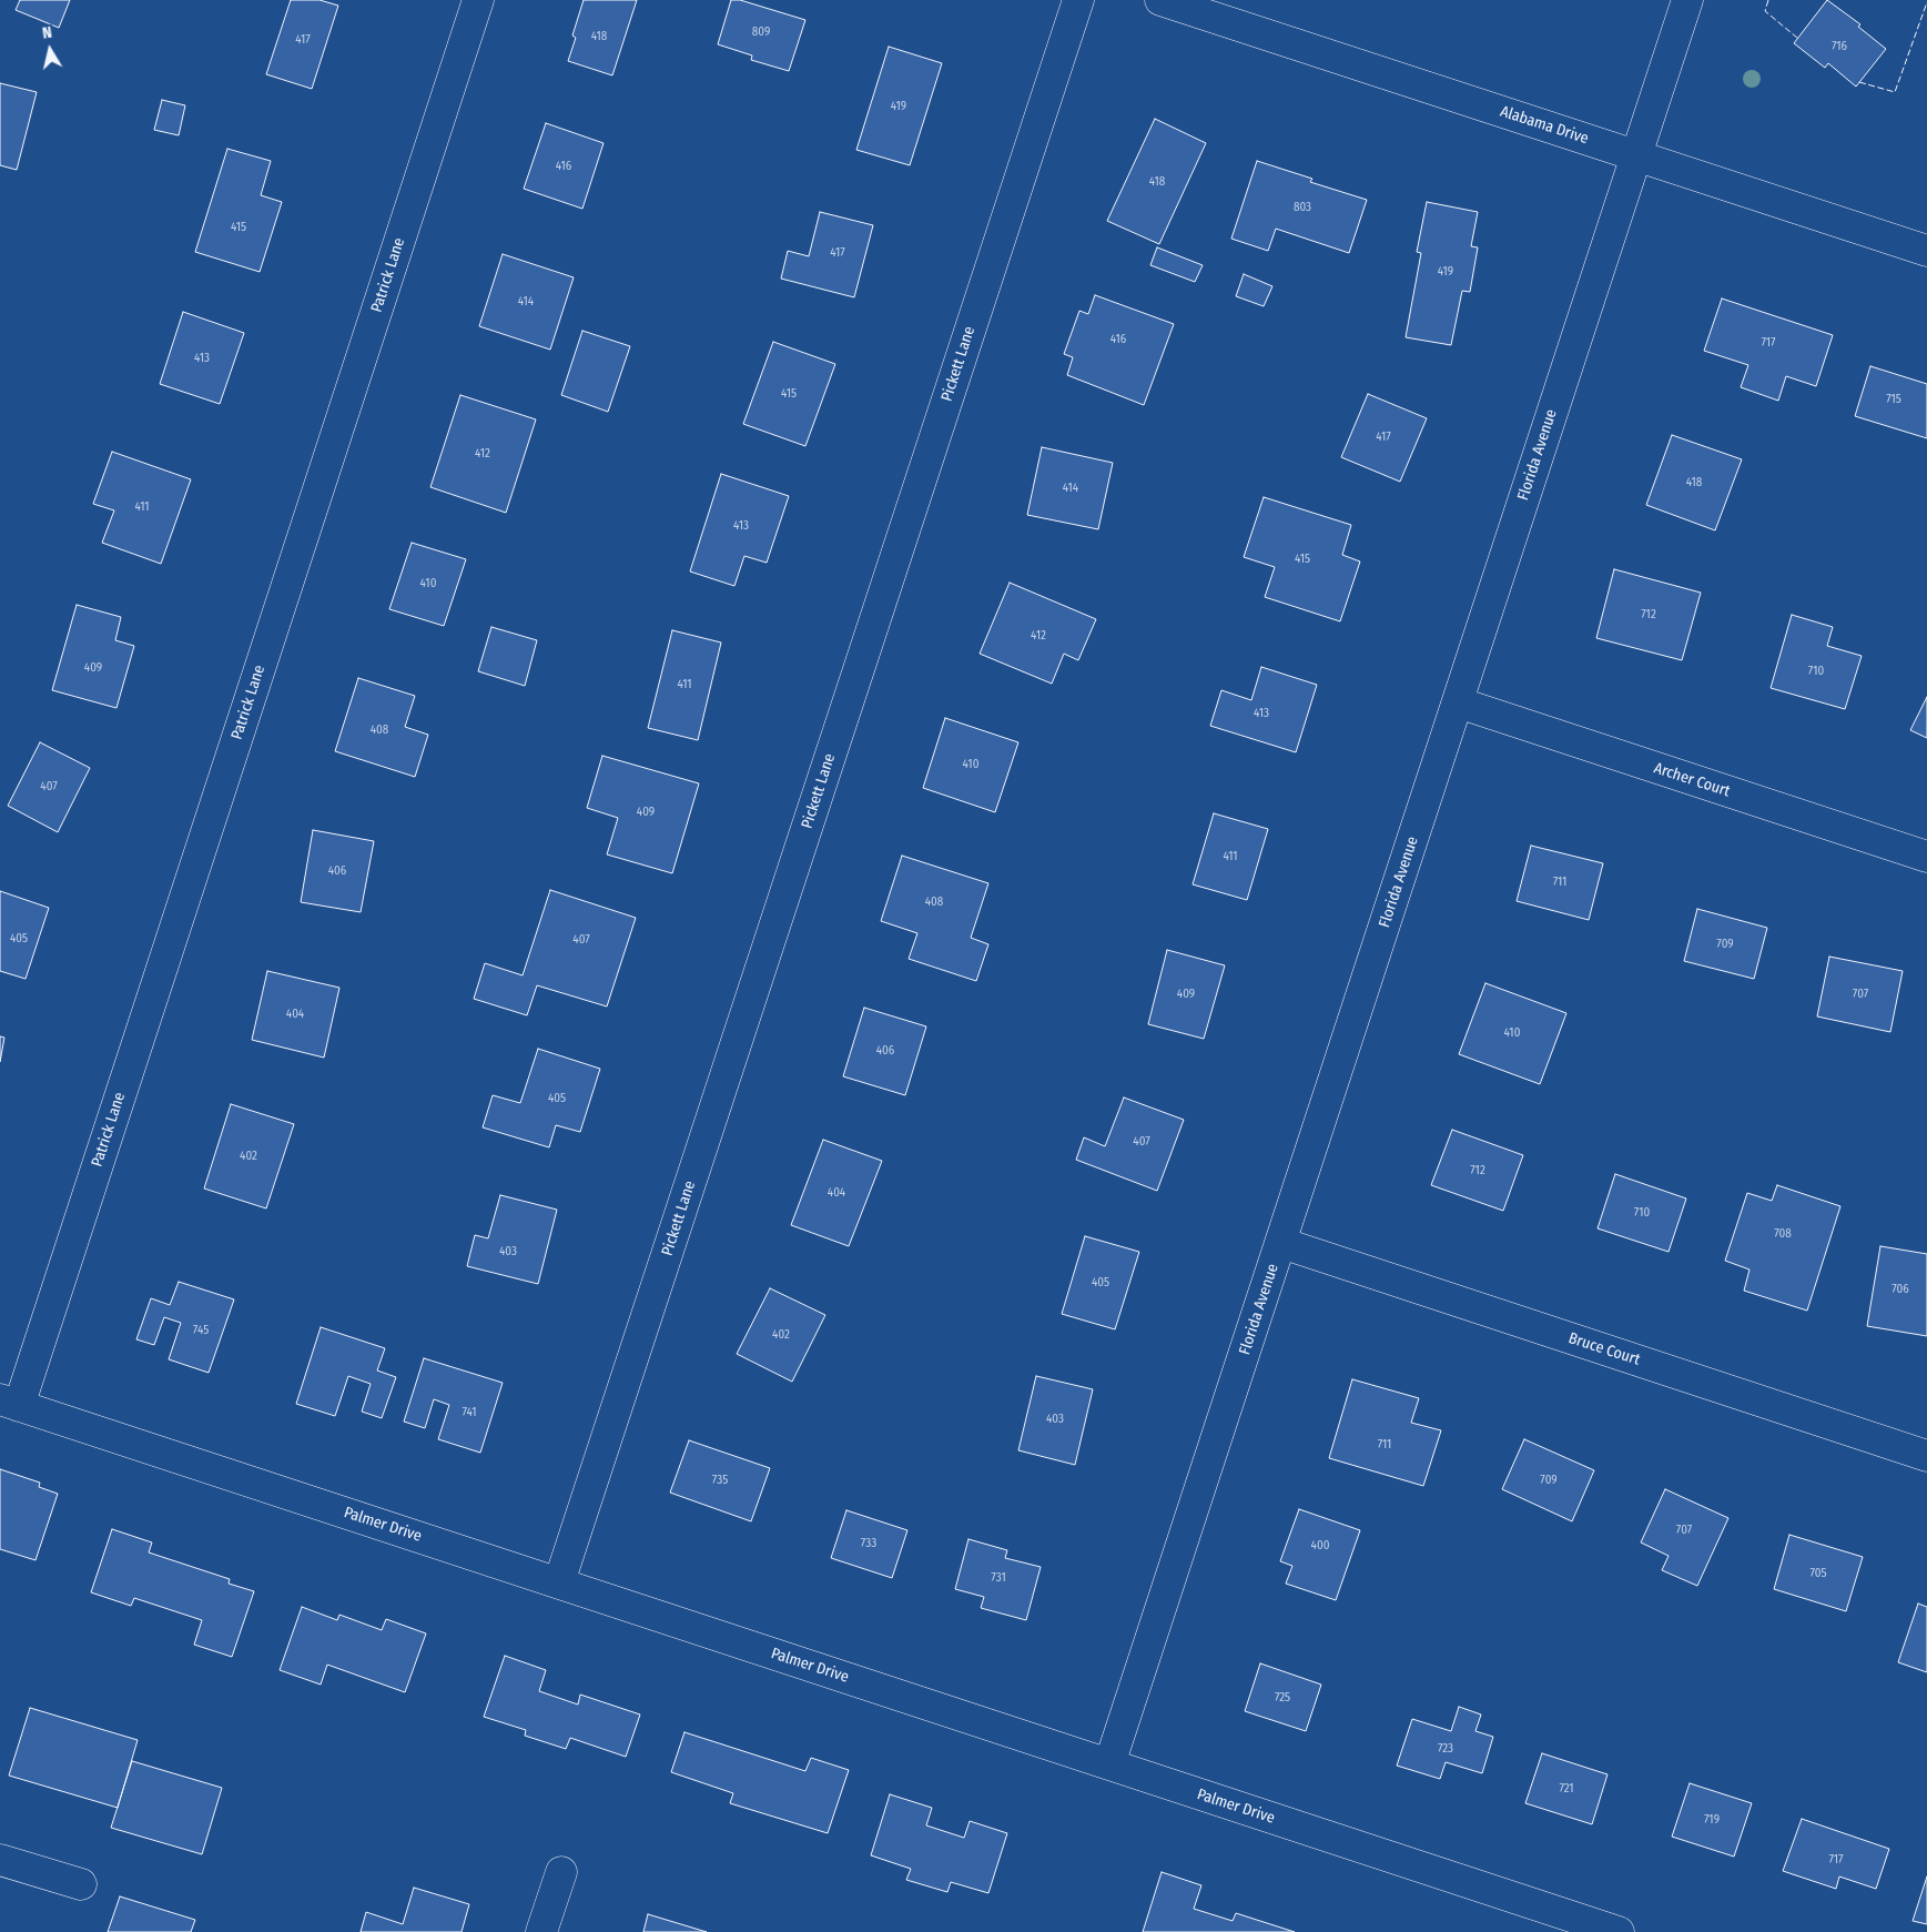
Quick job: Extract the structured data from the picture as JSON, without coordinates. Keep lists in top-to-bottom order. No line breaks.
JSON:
{"streets":{"street":["Alabama Drive","Patrick Lane","Pickett Lane","Florida Avenue","Archer Court","Bruce Court","Palmer Drive"]},"crossings":[["Alabama Drive","Florida Avenue"],["Patrick Lane","Palmer Drive"],["Pickett Lane","Palmer Drive"],["Florida Avenue","Archer Court"],["Florida Avenue","Bruce Court"],["Florida Avenue","Palmer Drive"]],"house_numbers":["809","418","417","716","419","416","418","803","415","417","419","414","416","717","413","415","715","417","412","418","414","411","413","415","410","712","412","409","710","411","413","408","410","407","409","411","406","711","408","405","407","709","409","707","404","410","406","405","407","402","712","404","710","708","403","405","706","745","402","741","403","711","735","709","707","733","400","705","731","725","723","721","719","717"],"north":"top"}
